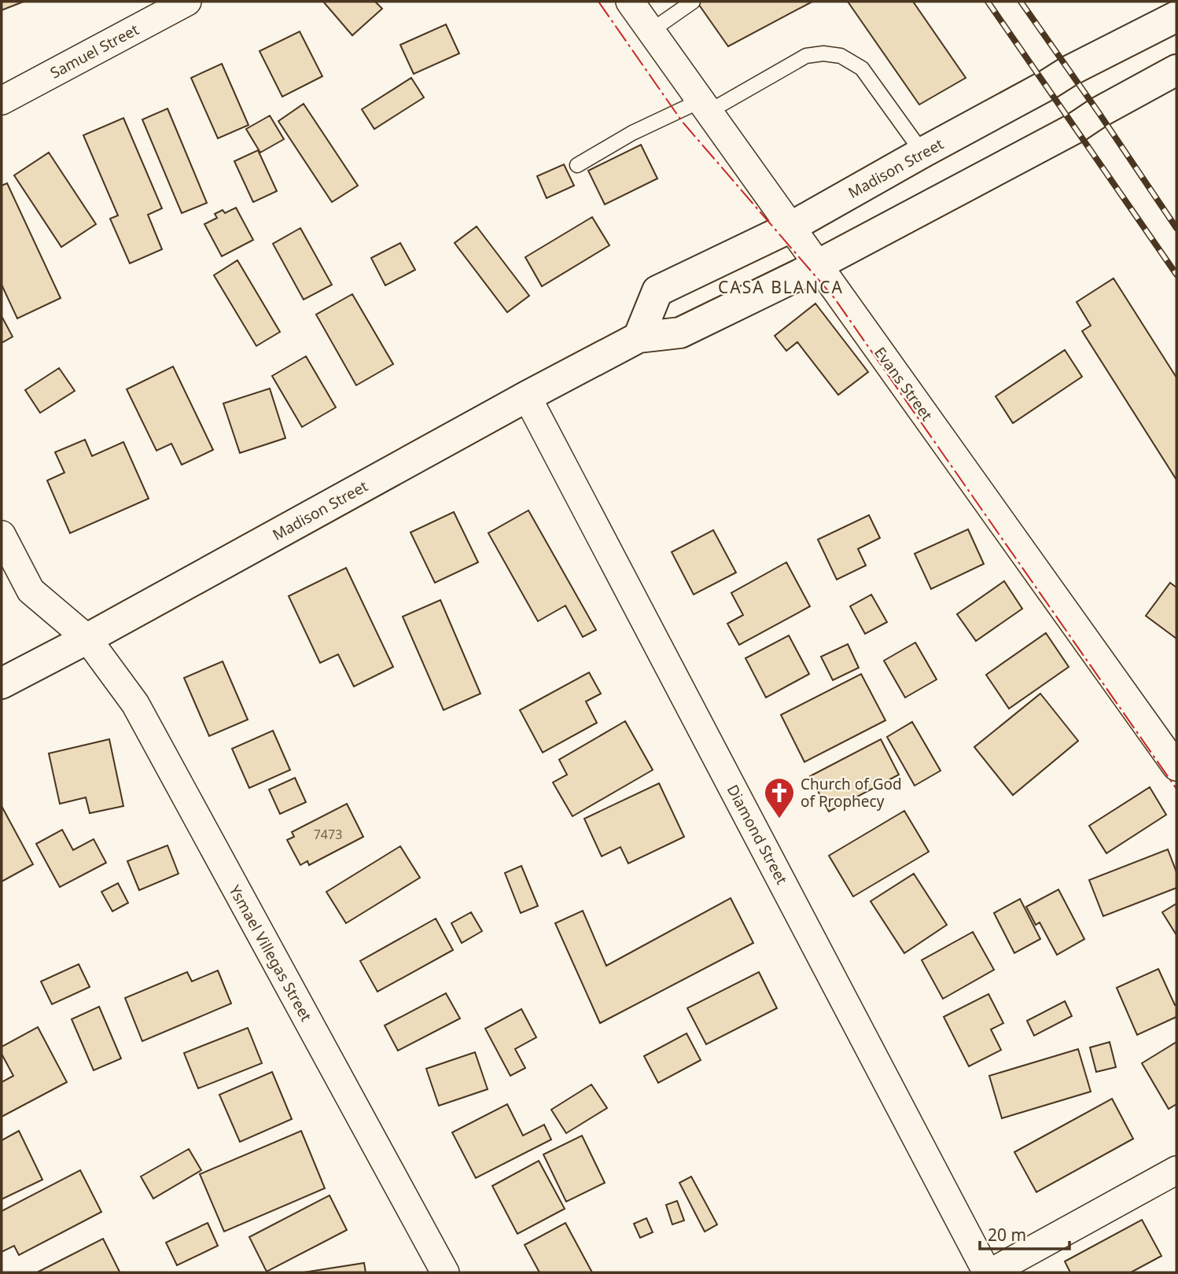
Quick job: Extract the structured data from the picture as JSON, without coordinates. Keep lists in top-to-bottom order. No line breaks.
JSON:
{"streets":{"street":["Samuel Street","Madison Street","Evans Street","Diamond Street","Ysmael Villegas Street"]},"crossings":[["Madison Street","Evans Street"],["Madison Street","Diamond Street"],["Madison Street","Ysmael Villegas Street"]],"districts":["CASA BLANCA"],"places":{"church":["Church of God of Prophecy"]},"house_numbers":["7473"],"scale_bar":"20 m"}
